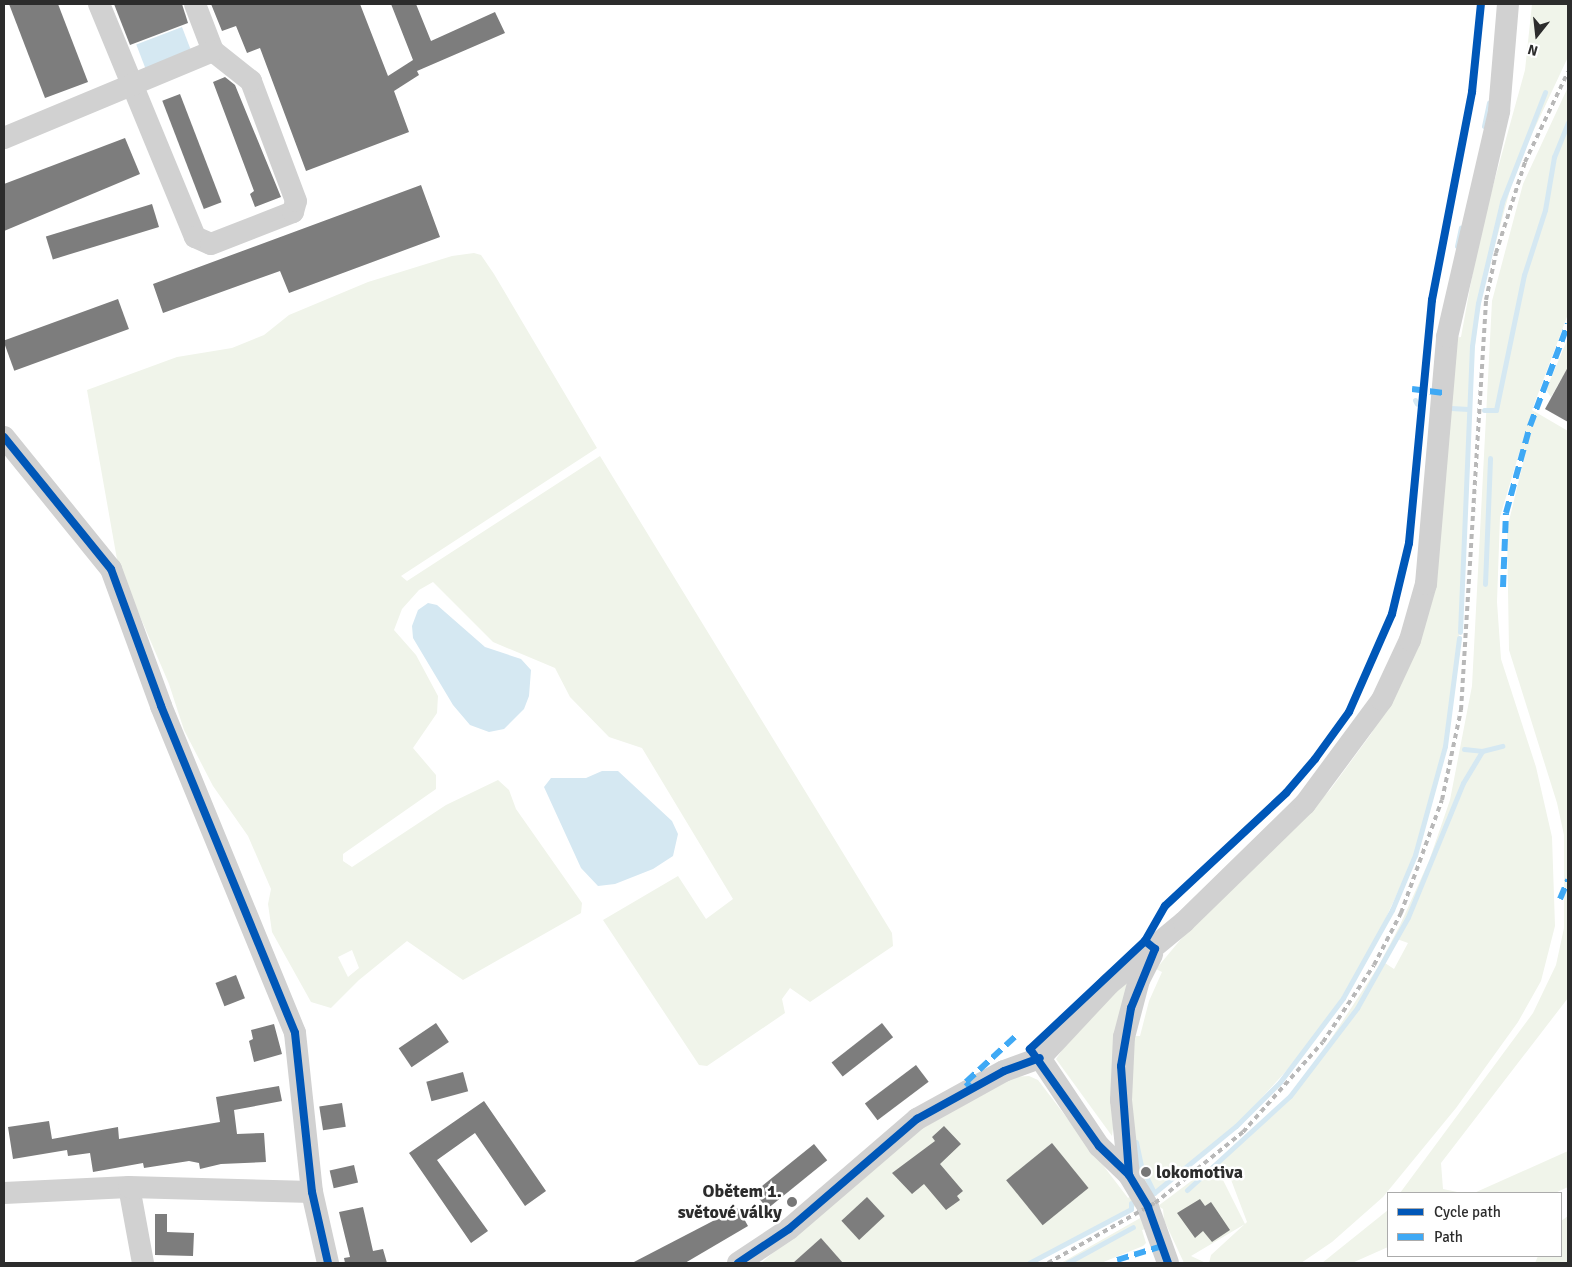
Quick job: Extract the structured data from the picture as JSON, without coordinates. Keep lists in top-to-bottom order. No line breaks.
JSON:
{"places":["lokomotiva","Obětem 1. světové války"],"legend":["Cycle path","Path"],"north":"bottom"}
